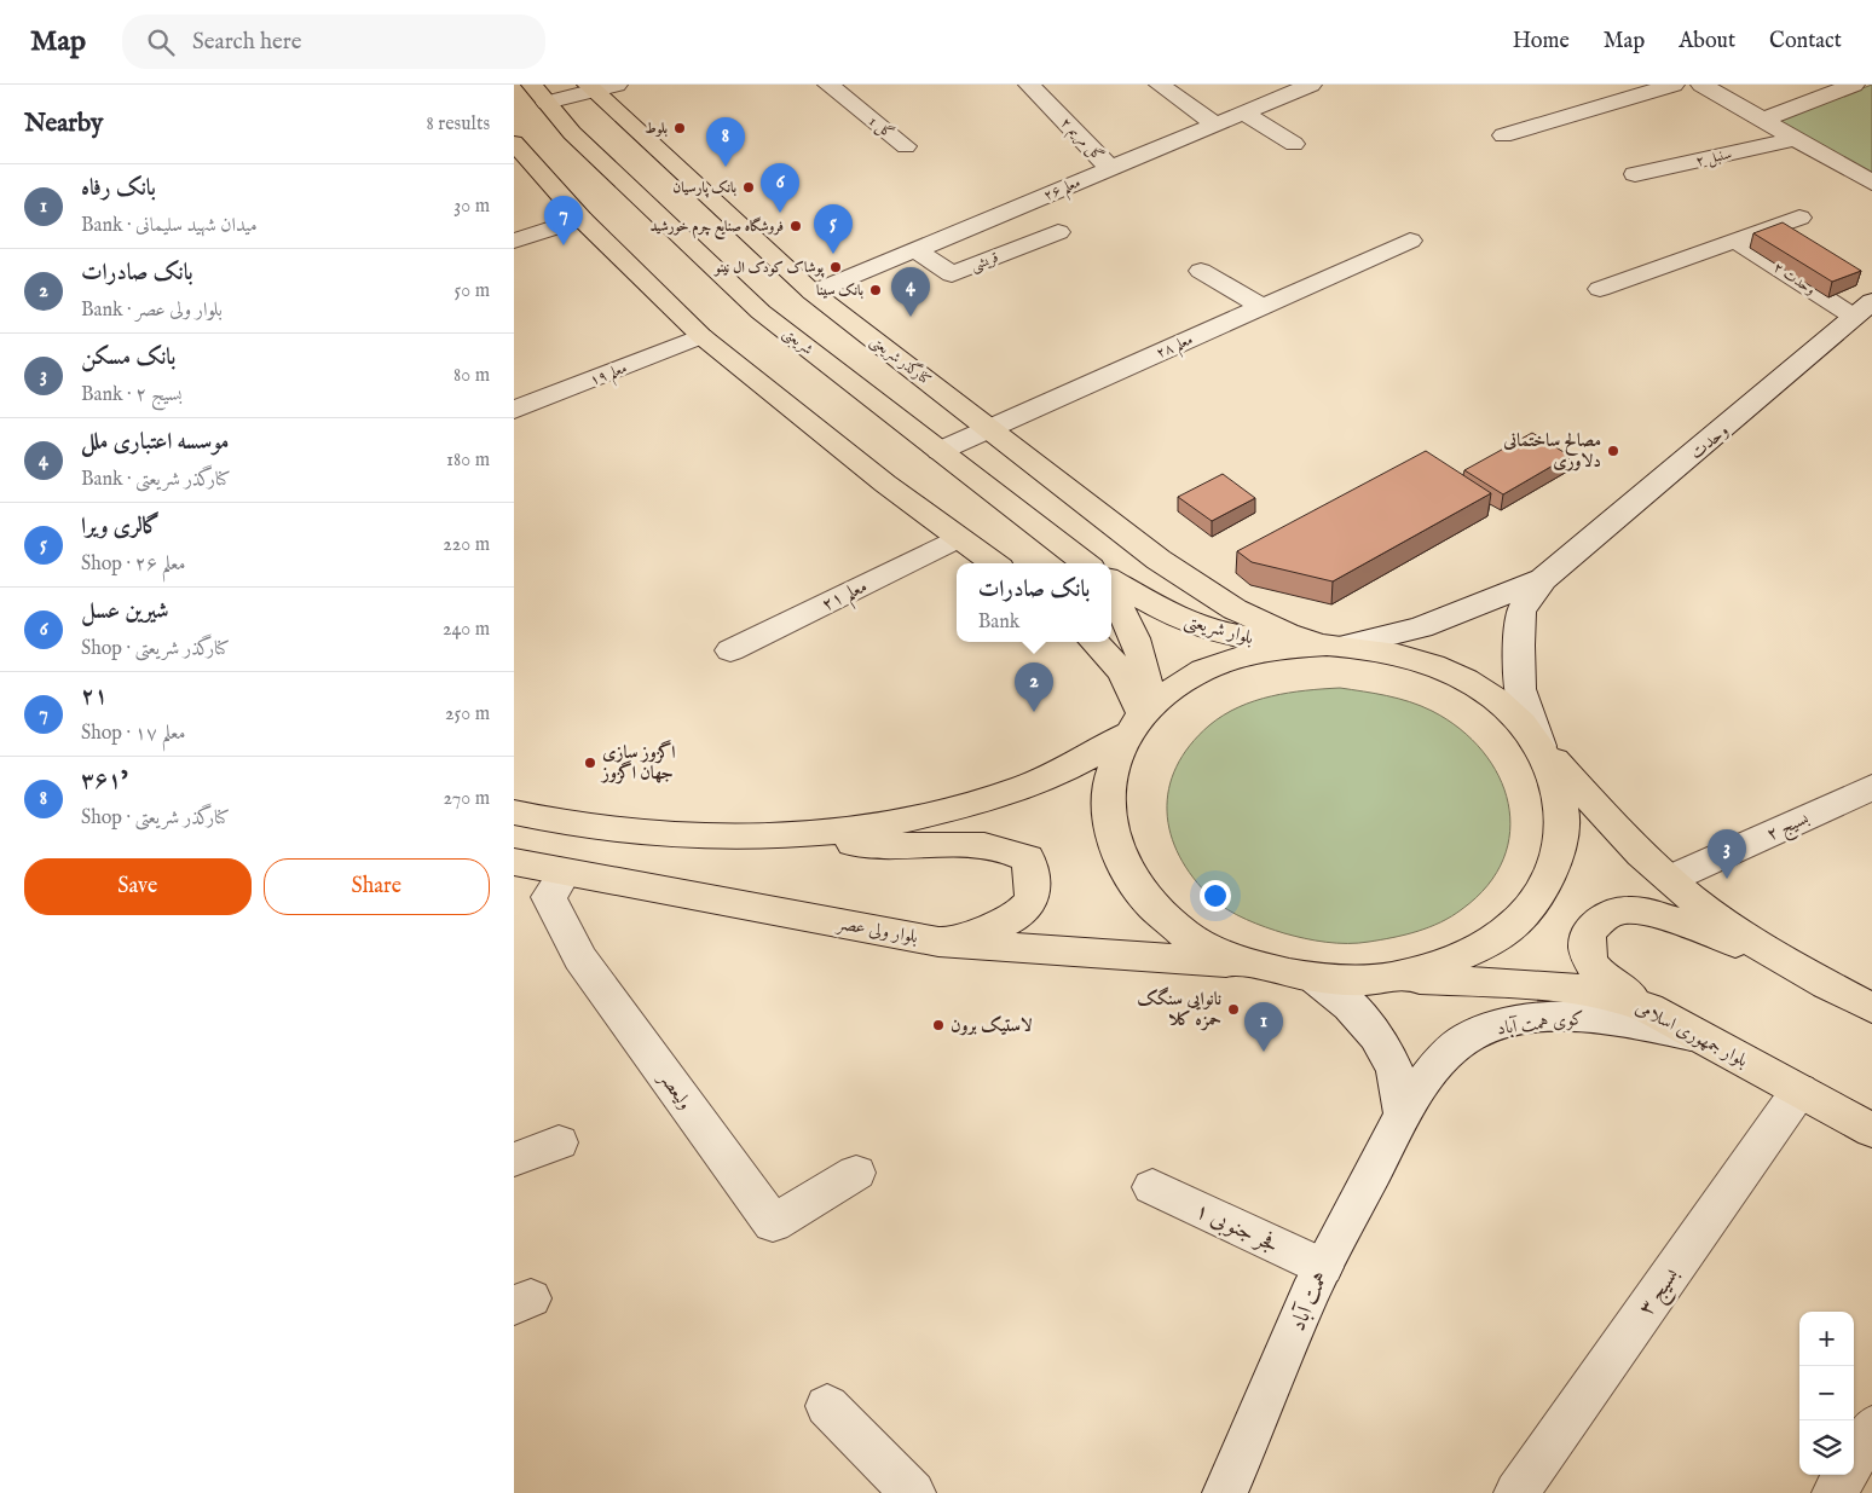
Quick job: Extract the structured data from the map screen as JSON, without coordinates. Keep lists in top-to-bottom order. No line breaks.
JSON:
{"streets":{"main road":["شریعتی","کنارگذر شریعتی","بلوار شریعتی","بلوار ولی عصر","بلوار جمهوری اسلامی"],"street":["گل 1","گل مریم ۲","سنبل ۲","معلم ۲۶","قریشی","وحدت ۲","معلم ۲۸","معلم ۱۹","وحدت","معلم ۲۱","بسیج ۲","کوی همت آباد","ولیعصر","فجر جنوبی ۱","بسیج ۳","همت آباد"]},"crossings":[["گل مریم ۲","معلم ۲۶"],["معلم ۲۶","قریشی"],["معلم ۲۶","کنارگذر شریعتی"],["وحدت ۲","وحدت"],["شریعتی","معلم ۲۸"],["معلم ۲۸","کنارگذر شریعتی"],["کنارگذر شریعتی","وحدت"],["کنارگذر شریعتی","بلوار شریعتی"],["وحدت","بلوار شریعتی"],["بلوار ولی عصر","ولیعصر"],["کوی همت آباد","بلوار جمهوری اسلامی"],["کوی همت آباد","همت آباد"],["بلوار جمهوری اسلامی","بسیج ۳"],["فجر جنوبی ۱","همت آباد"]],"places":["بلوط","بانک پارسیان","فروشگاه صنایع چرم خورشید","پوشاک کودک ال نینو","بانک سینا","مصالح ساختمانی دلاوری","اگزوز سازی جهان اگزوز","نانوایی سنگک حمزه کلا","لاستیک برون"],"page":{"header":"Map","search":"Search here","nav":["Home","Map","About","Contact"],"heading":["Nearby","8 results"],"pins":["8","6","7","5","4","2","3","1"],"list":[{"mark":"1","name":"بانک رفاه","note":"Bank · میدان شهید سلیمانی","value":"30 m"},{"mark":"2","name":"بانک صادرات","note":"Bank · بلوار ولی عصر","value":"50 m"},{"mark":"3","name":"بانک مسکن","note":"Bank · بسیج ۲","value":"80 m"},{"mark":"4","name":"موسسه اعتباری ملل","note":"Bank · کنارگذر شریعتی","value":"180 m"},{"mark":"5","name":"گالری ویرا","note":"Shop · معلم ۲۶","value":"220 m"},{"mark":"6","name":"شیرین عسل","note":"Shop · کنارگذر شریعتی","value":"240 m"},{"mark":"7","name":"۲۱","note":"Shop · معلم ۱۷","value":"250 m"},{"mark":"8","name":"۳۶۱’","note":"Shop · کنارگذر شریعتی","value":"270 m"}],"popup":["بانک صادرات","Bank"],"buttons":["Save","Share"],"map_buttons":["+","−"]}}
